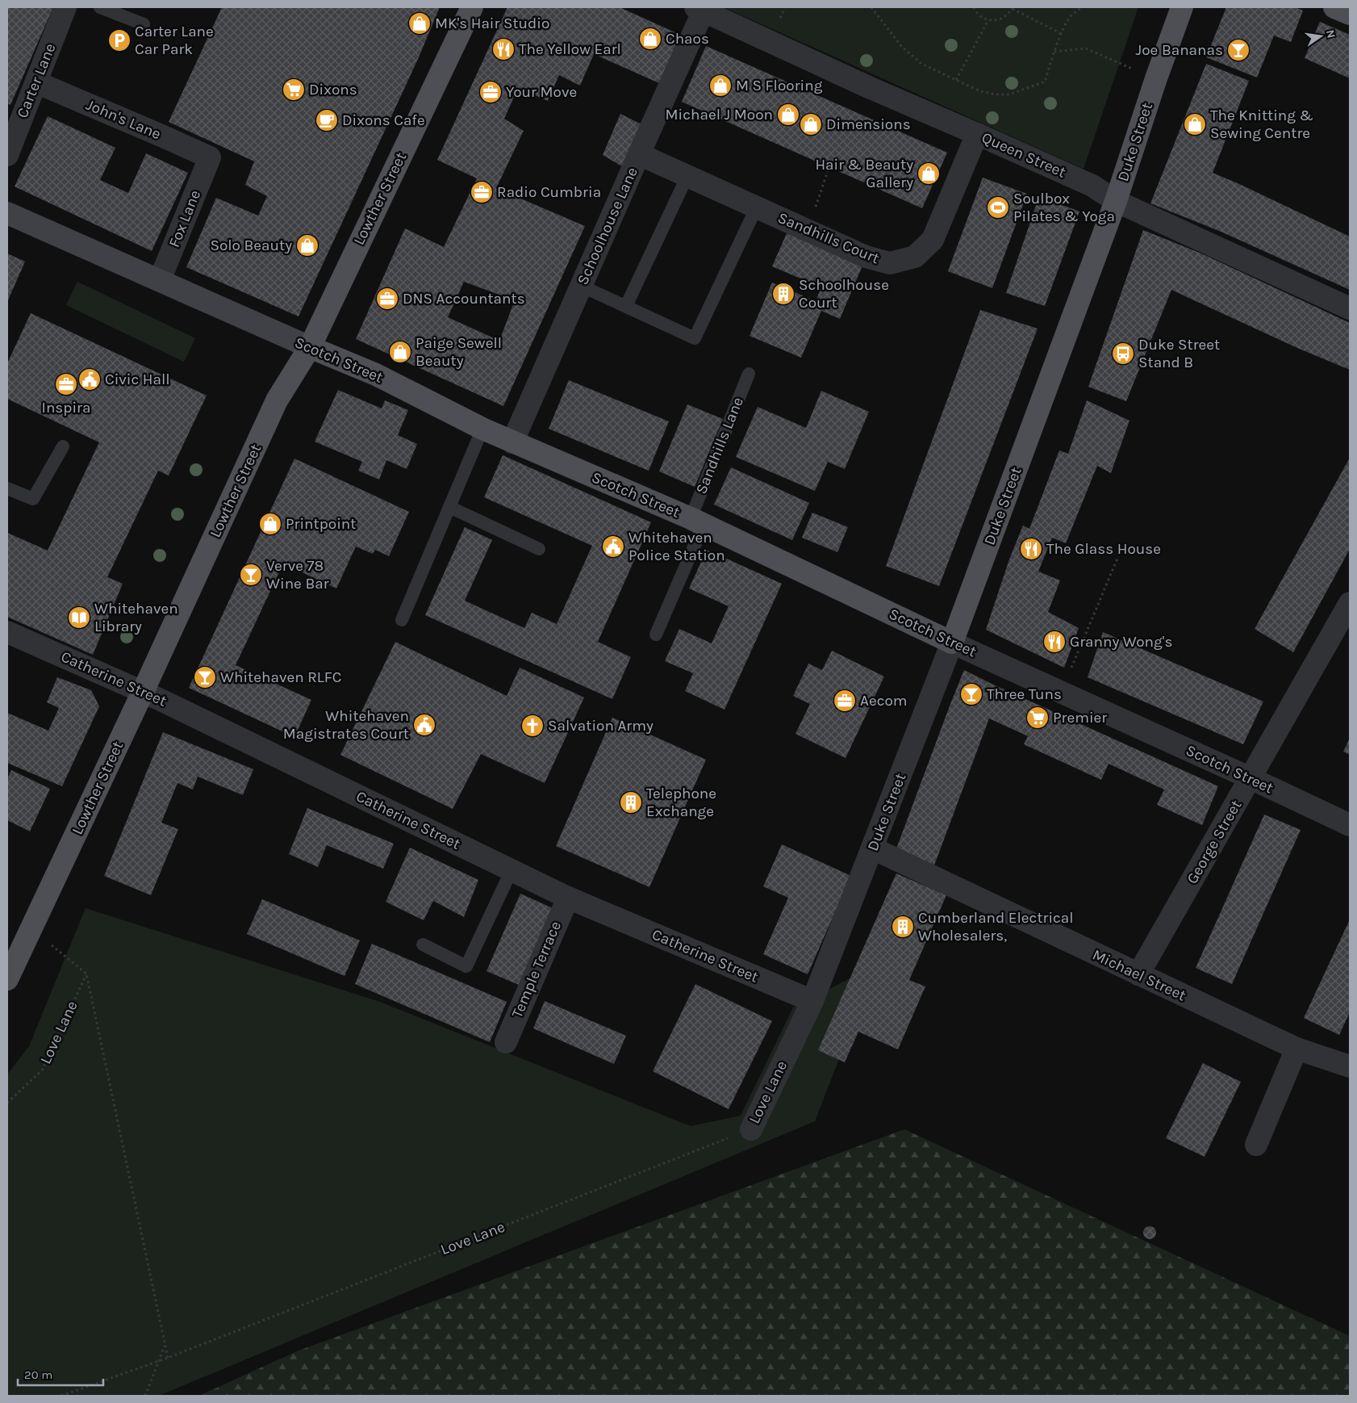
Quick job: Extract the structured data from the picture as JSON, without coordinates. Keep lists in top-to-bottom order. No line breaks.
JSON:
{"streets":{"main road":["Duke Street","Lowther Street","Scotch Street"],"street":["Carter Lane","John's Lane","Queen Street","Fox Lane","Schoolhouse Lane","Sandhills Court","Catherine Street","George Street","Temple Terrace","Michael Street","Love Lane"],"lane":["Sandhills Lane"]},"crossings":[["Carter Lane","John's Lane"],["John's Lane","Fox Lane"],["Duke Street","Queen Street"],["Duke Street","Scotch Street"],["Duke Street","Catherine Street"],["Duke Street","Michael Street"],["Duke Street","Love Lane"],["Queen Street","Schoolhouse Lane"],["Queen Street","Sandhills Court"],["Lowther Street","Scotch Street"],["Lowther Street","Catherine Street"],["Fox Lane","Scotch Street"],["Schoolhouse Lane","Sandhills Court"],["Schoolhouse Lane","Scotch Street"],["Scotch Street","Sandhills Lane"],["Scotch Street","George Street"],["Catherine Street","Temple Terrace"],["Catherine Street","Love Lane"],["George Street","Michael Street"]],"places":{"shop":["MK's Hair Studio","Chaos","M S Flooring","Michael J Moon","Dimensions","The Knitting & Sewing Centre","Hair & Beauty Gallery","Solo Beauty","Paige Sewell Beauty","Printpoint"],"parking":["Carter Lane Car Park"],"restaurant":["The Yellow Earl","The Glass House","Granny Wong's"],"bar":["Joe Bananas","Verve 78 Wine Bar","Whitehaven RLFC","Three Tuns"],"supermarket":["Dixons","Premier"],"office":["Your Move","Radio Cumbria","DNS Accountants","Inspira","Aecom"],"cafe":["Dixons Cafe"],"sports":["Soulbox Pilates & Yoga"],"building":["Schoolhouse Court","Telephone Exchange","Cumberland Electrical Wholesalers,"],"bus stop":["Duke Street Stand B"],"public building":["Civic Hall","Whitehaven Police Station","Whitehaven Magistrates Court"],"library":["Whitehaven Library"],"church":["Salvation Army"]},"scale_bar":"20 m","north":"right"}
